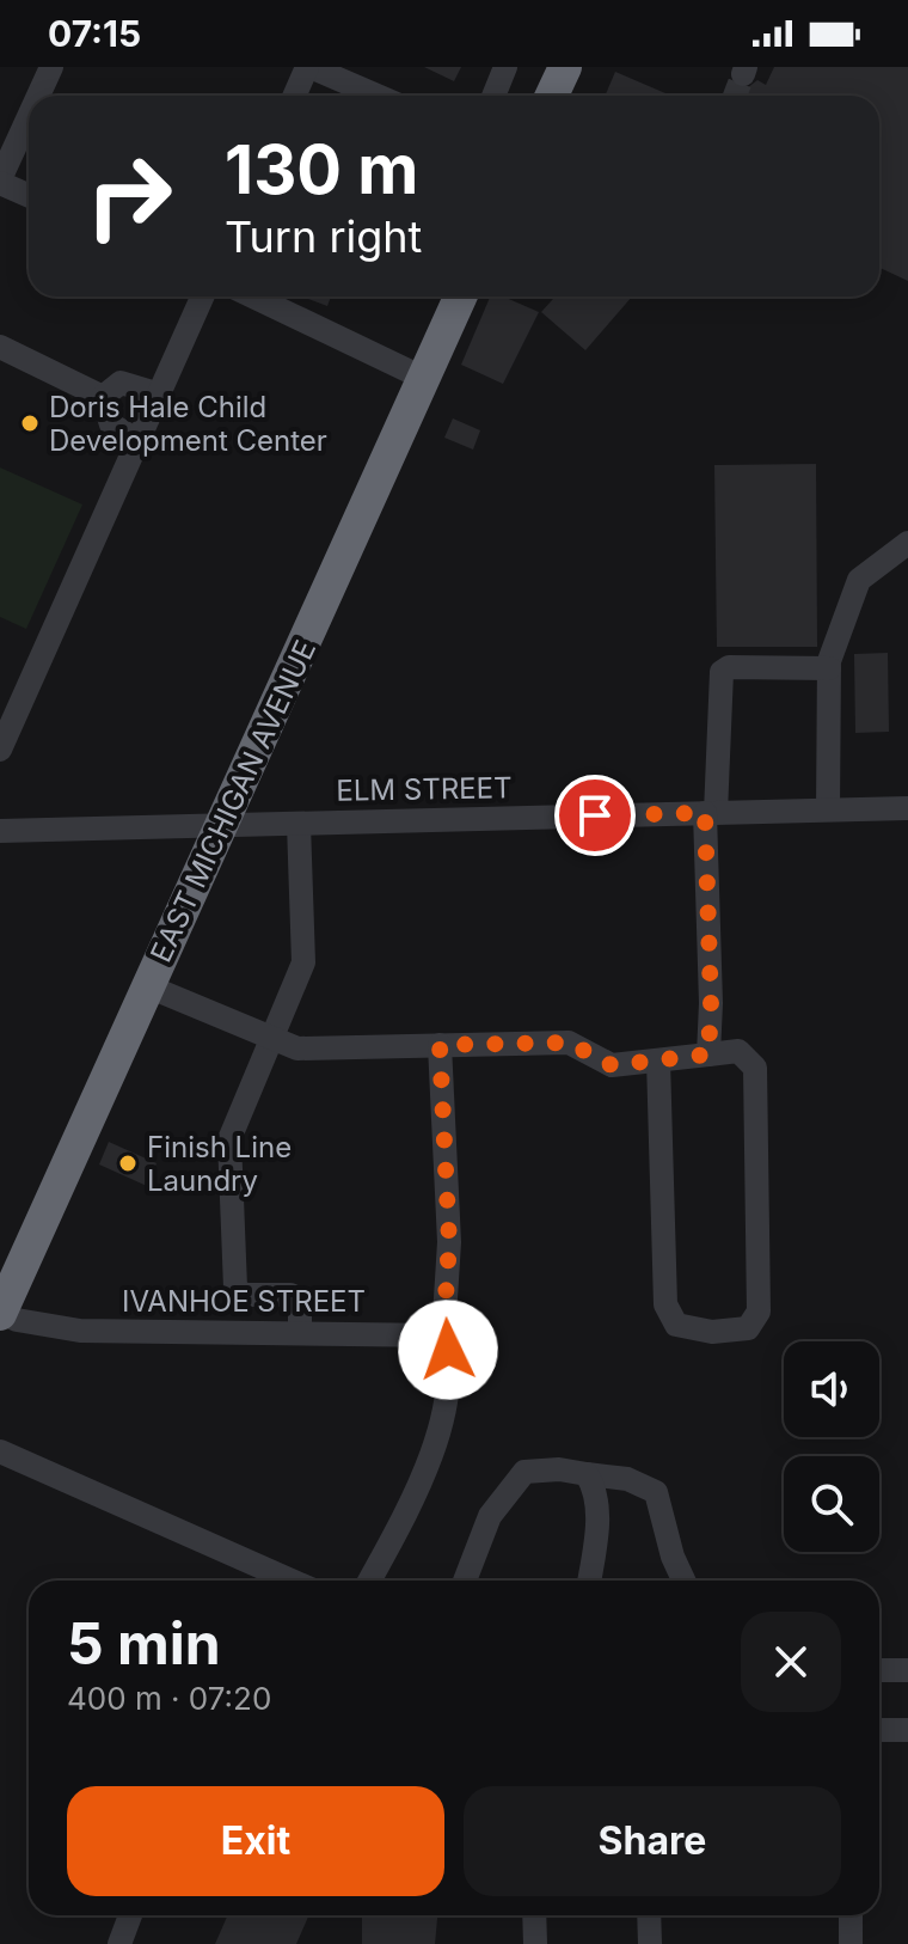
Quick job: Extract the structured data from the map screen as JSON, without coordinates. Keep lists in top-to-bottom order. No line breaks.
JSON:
{"streets":{"highway":["EAST MICHIGAN AVENUE"],"street":["ELM STREET","IVANHOE STREET"]},"crossings":[["ELM STREET","EAST MICHIGAN AVENUE"],["EAST MICHIGAN AVENUE","IVANHOE STREET"]],"places":["Doris Hale Child Development Center","Finish Line Laundry"],"page":{"status":"07:15","turn":["130 m","Turn right"],"heading":["5 min","400 m · 07:20"],"buttons":["Exit","Share"]}}
